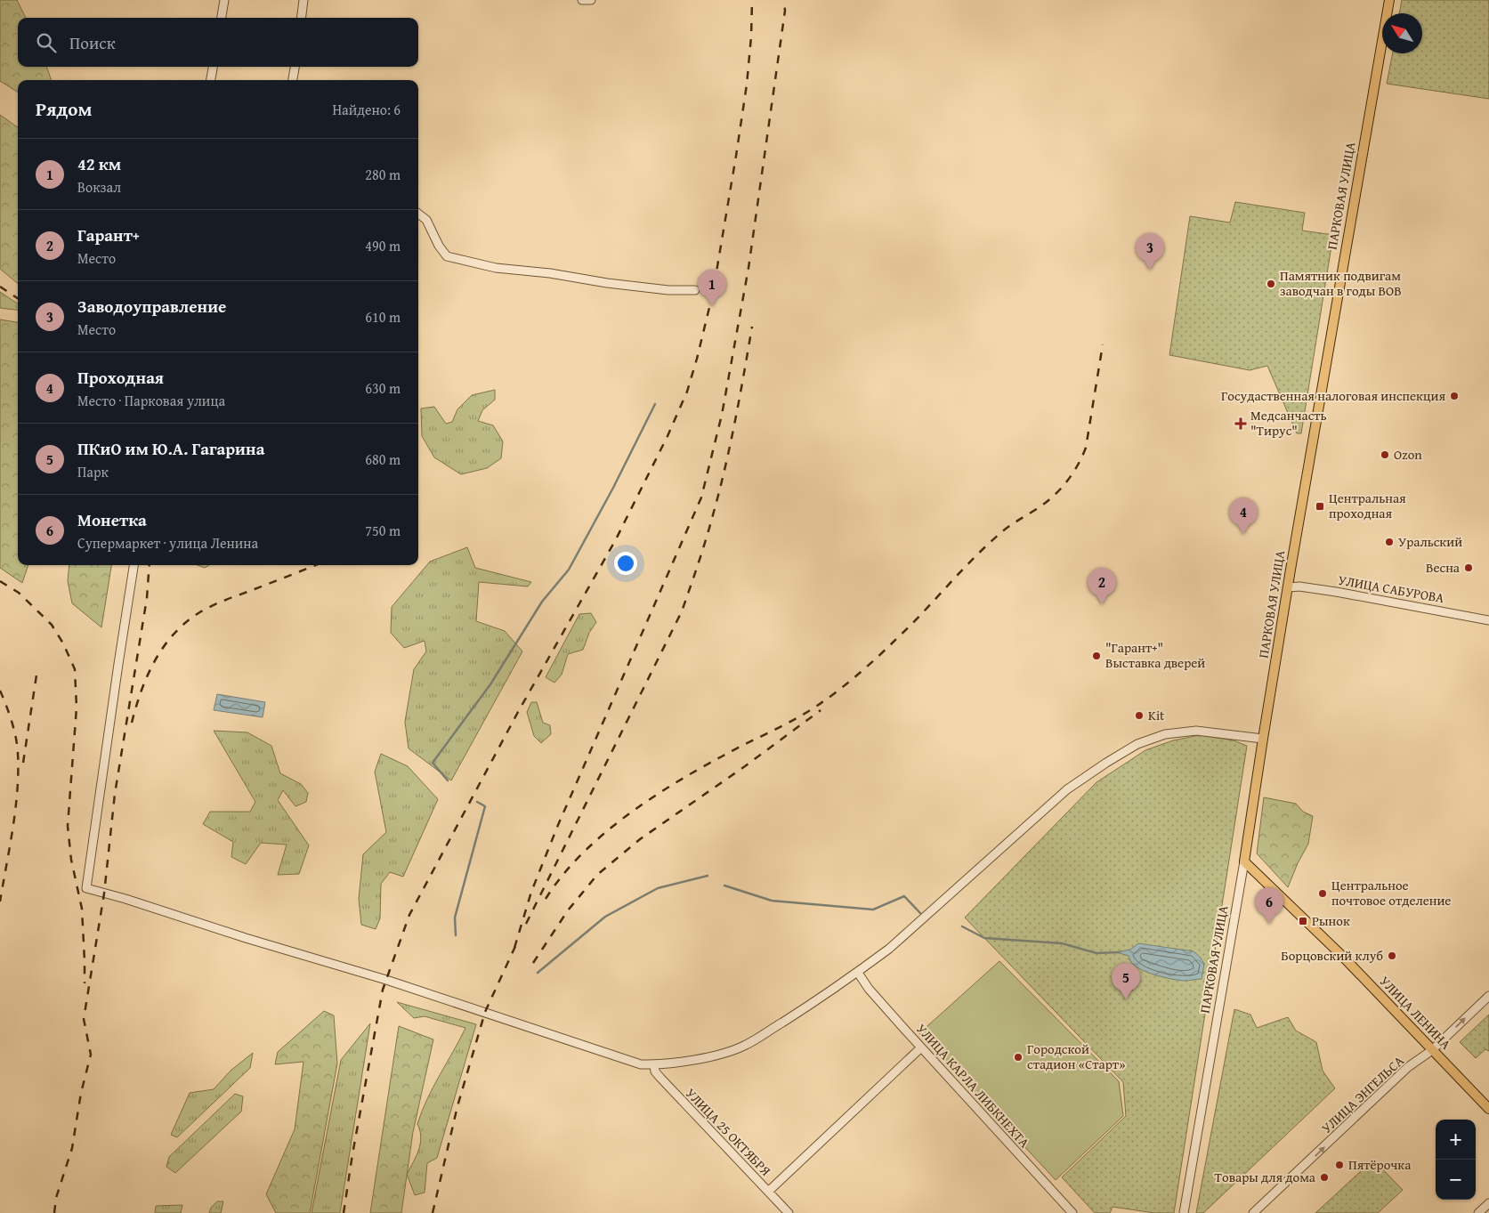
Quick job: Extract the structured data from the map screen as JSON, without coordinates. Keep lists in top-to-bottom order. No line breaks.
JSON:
{"streets":{"main road":["ПАРКОВАЯ УЛИЦА","УЛИЦА ЛЕНИНА"],"street":["УЛИЦА САБУРОВА","УЛИЦА КАРЛА ЛИБКНЕХТА","УЛИЦА ЭНГЕЛЬСА","УЛИЦА 25 ОКТЯБРЯ"]},"crossings":[["ПАРКОВАЯ УЛИЦА","УЛИЦА САБУРОВА"],["ПАРКОВАЯ УЛИЦА","УЛИЦА ЛЕНИНА"],["УЛИЦА ЛЕНИНА","УЛИЦА ЭНГЕЛЬСА"]],"one_way":["УЛИЦА ЭНГЕЛЬСА"],"places":{"other":["Памятник подвигам заводчан в годы ВОВ","Госудаственная налоговая инспекция","Ozon","Уральский","Весна","\"Гарант+\" Выставка дверей","Kit","Центральное почтовое отделение","Борцовский клуб","Городской стадион «Старт»","Пятёрочка","Товары для дома"],"health":["Медсанчасть \"Тирус\""],"transit":["Центральная проходная","Рынок"]},"north":"top left","page":{"search":"Поиск","heading":["Рядом","Найдено: 6"],"list":[{"mark":"1","name":"42 км","note":"Вокзал","value":"280 m"},{"mark":"2","name":"Гарант+","note":"Место","value":"490 m"},{"mark":"3","name":"Заводоуправление","note":"Место","value":"610 m"},{"mark":"4","name":"Проходная","note":"Место · Парковая улица","value":"630 m"},{"mark":"5","name":"ПКиО им Ю.А. Гагарина","note":"Парк","value":"680 m"},{"mark":"6","name":"Монетка","note":"Супермаркет · улица Ленина","value":"750 m"}],"pins":["3","1","4","2","6","5"],"map_buttons":["+","−"]}}
